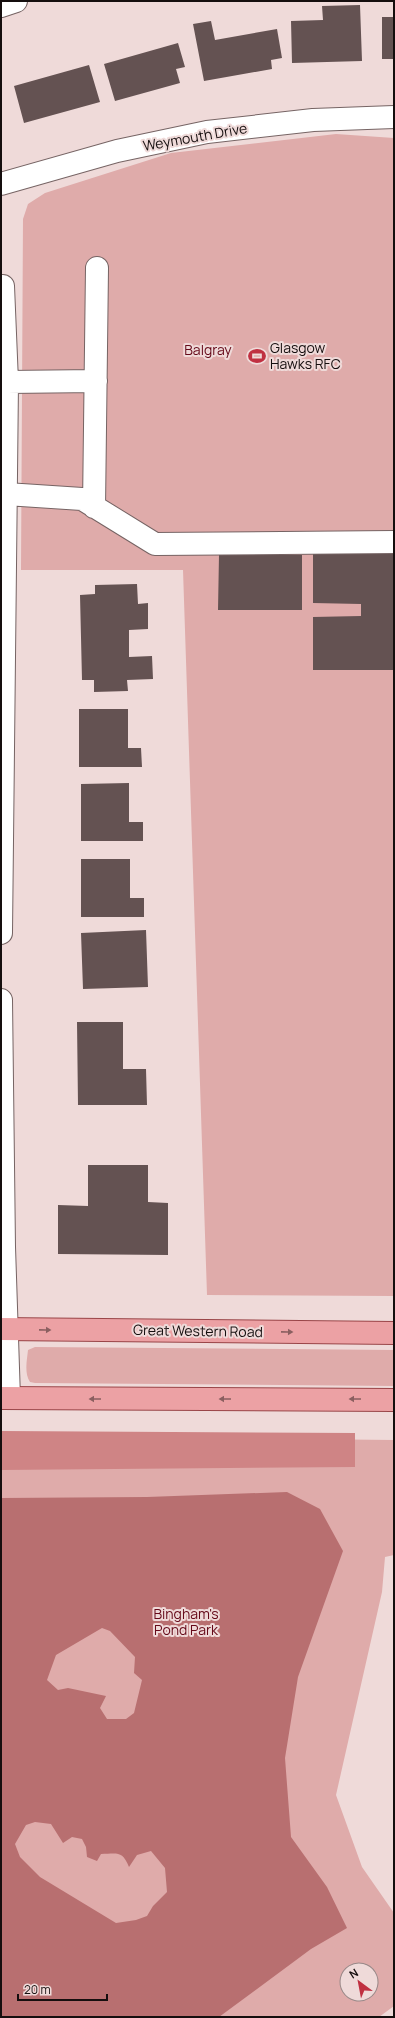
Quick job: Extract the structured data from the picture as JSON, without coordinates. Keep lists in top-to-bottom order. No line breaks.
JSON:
{"streets":{"main road":["Great Western Road"],"street":["Weymouth Drive"]},"parks":["Balgray","Bingham's Pond Park"],"places":{"sports":["Glasgow Hawks RFC"]},"scale_bar":"20 m","north":"top left"}
